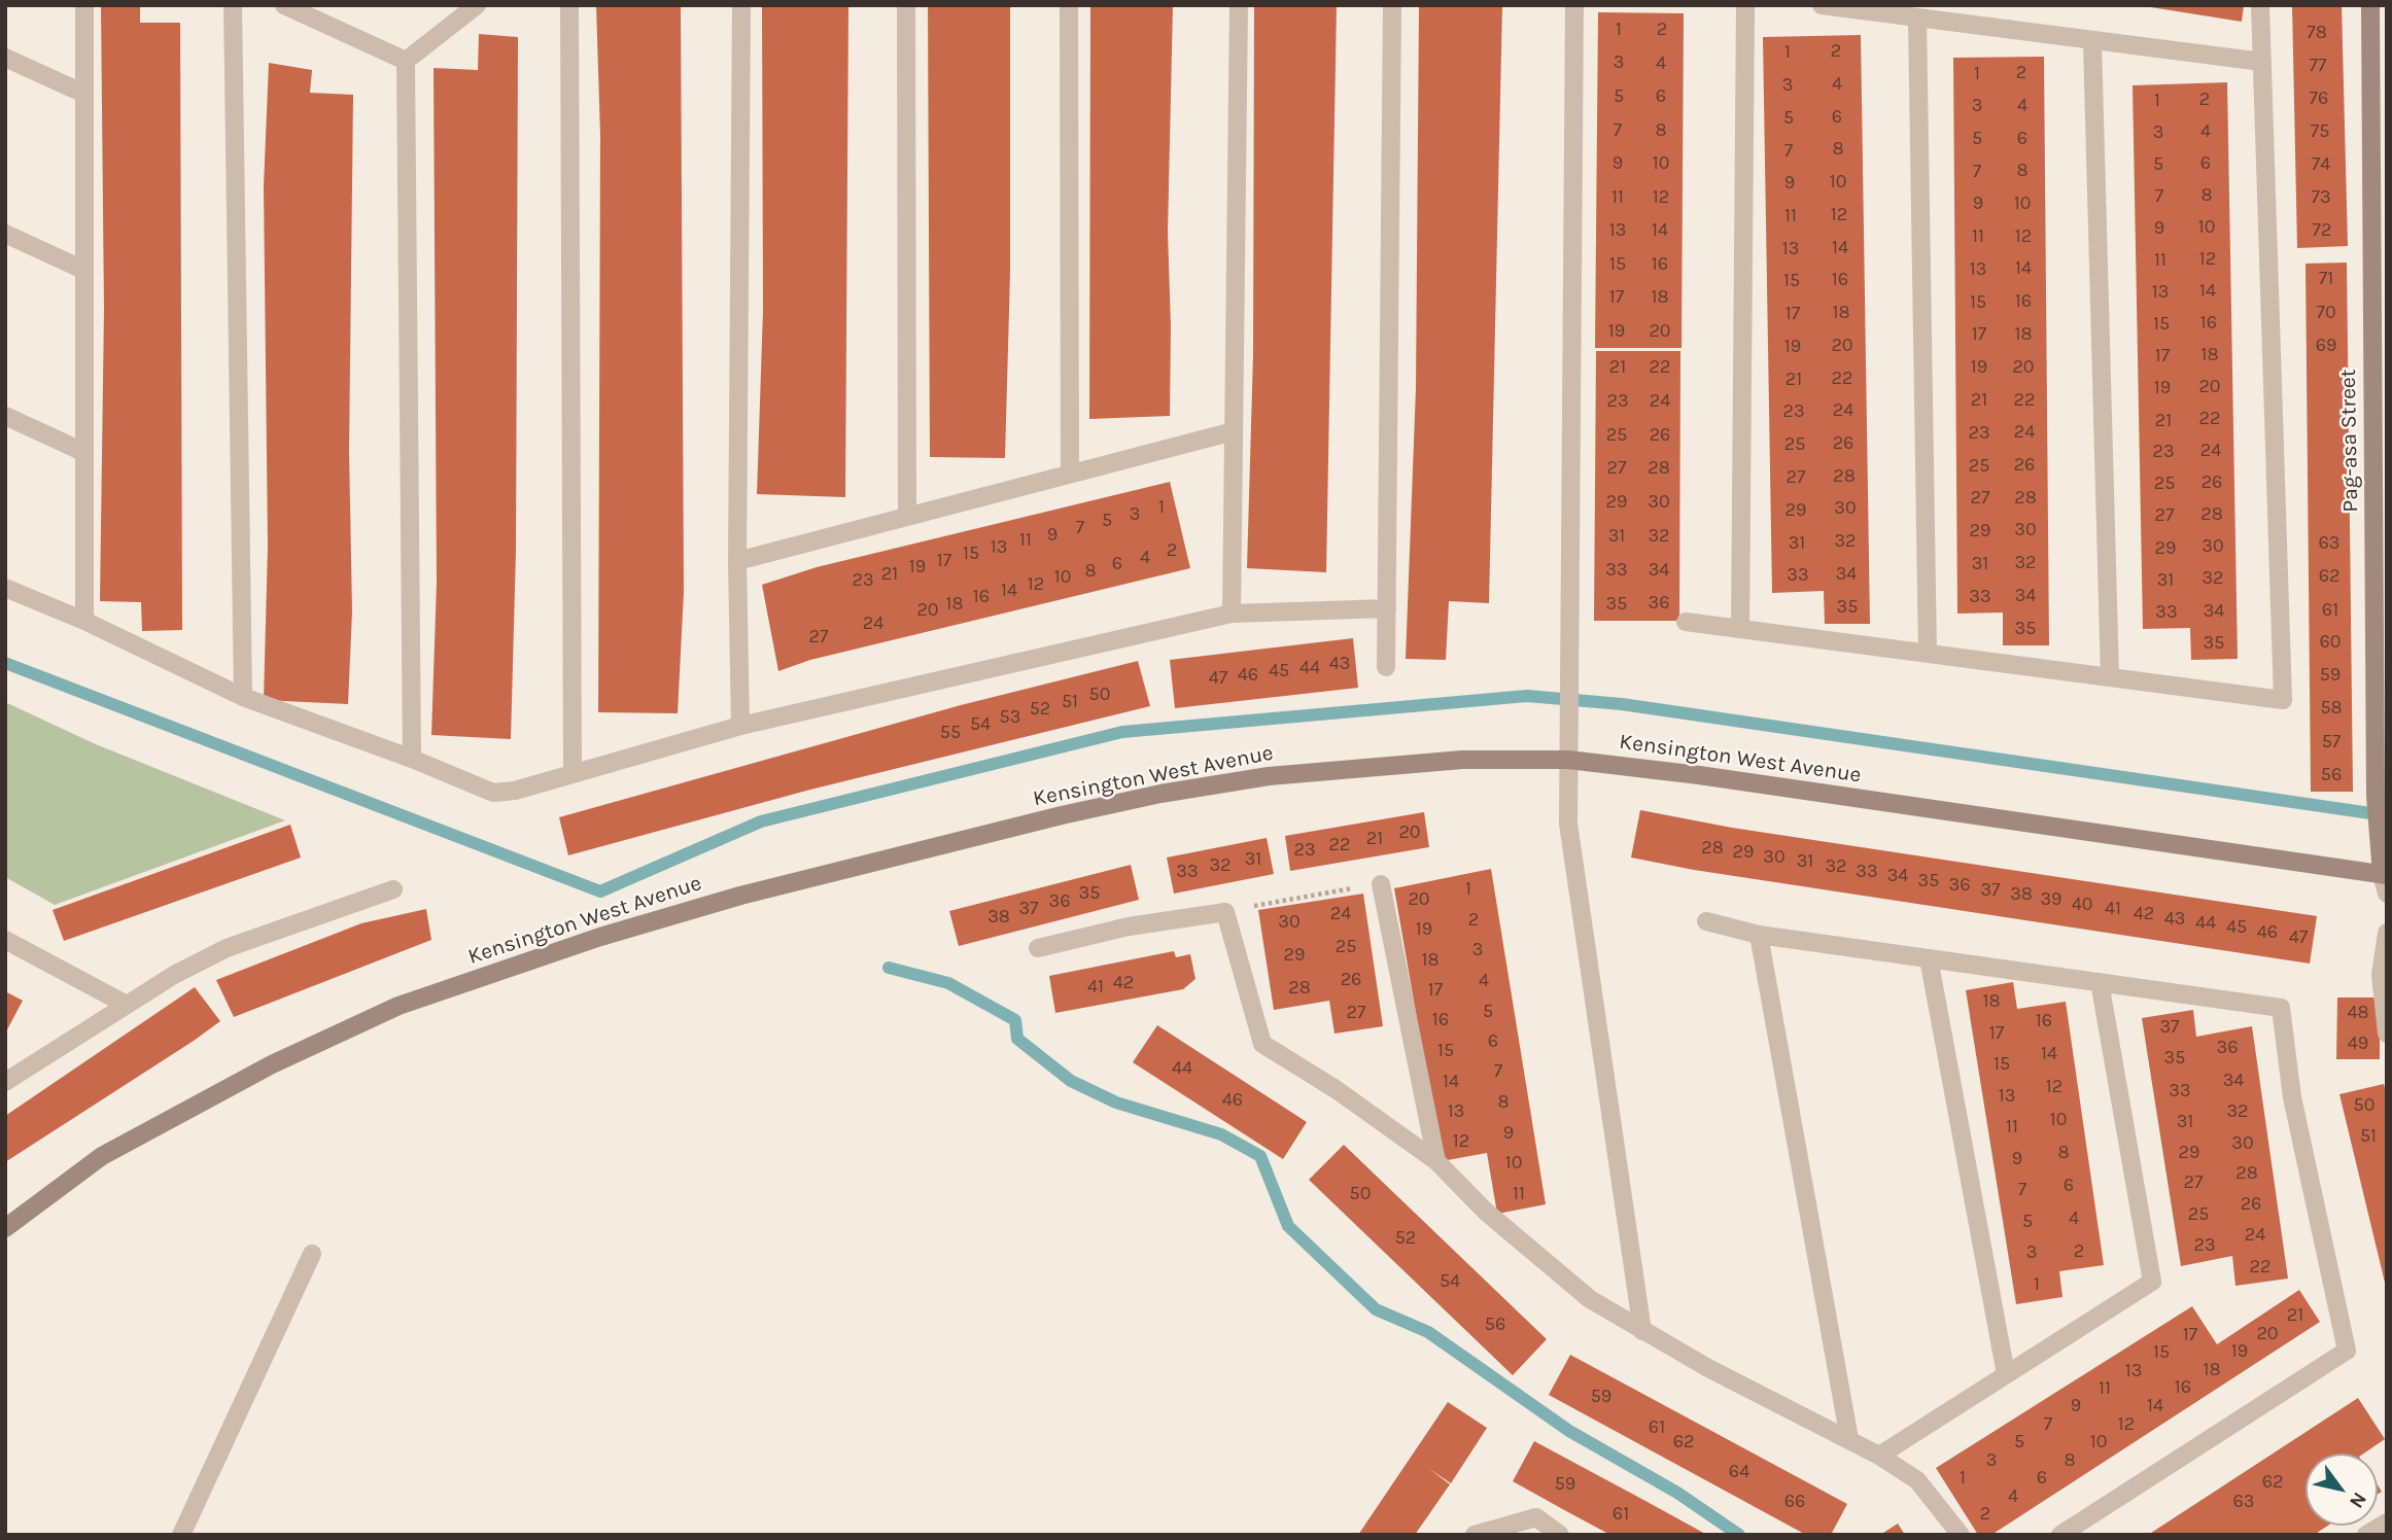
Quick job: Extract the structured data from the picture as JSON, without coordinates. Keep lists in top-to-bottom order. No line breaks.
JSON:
{"streets":{"street":["Pag-asa Street","Kensington West Avenue"]},"crossings":[["Pag-asa Street","Kensington West Avenue"]],"house_numbers":["1","2","78","2","1","3","4","77","2","1","4","3","5","6","76","2","1","3","4","6","5","7","8","4","75","3","5","6","8","7","9","10","6","5","74","8","7","10","9","8","7","11","12","73","9","10","12","11","10","9","13","14","72","11","12","14","13","12","11","15","16","14","13","71","16","15","14","13","17","18","16","15","18","70","17","16","15","19","20","17","18","20","69","19","18","17","21","22","19","20","22","21","20","19","21","22","23","24","24","23","22","21","24","23","25","26","26","25","24","23","26","25","27","28","28","27","26","25","27","28","29","30","1","30","29","3","28","27","5","7","30","29","9","31","32","11","32","31","63","30","13","29","2","15","4","17","32","6","31","19","33","34","8","21","34","33","62","10","32","23","31","12","14","34","16","33","36","18","35","35","20","61","34","33","24","35","27","60","35","43","44","45","46","59","47","50","51","58","52","53","54","55","57","56","20","21","22","28","23","29","30","31","31","32","32","33","33","34","35","36","1","37","35","38","20","39","36","40","37","41","24","42","38","43","2","30","44","45","19","46","47","25","3","29","18","26","4","42","41","28","17","18","5","27","48","16","16","37","17","6","49","36","15","14","35","15","44","7","34","14","12","33","13","46","8","50","13","32","10","31","11","9","51","12","30","8","29","9","10","28","27","6","7","50","11","26","25","4","5","24","52","23","2","3","22","54","1","21","56","20","17","19","15","18","13","16","11","59","9","14","7","12","61","62","5","10","3","8","64","1","6","62","59","4","66","63","61","2"],"north":"bottom right"}
